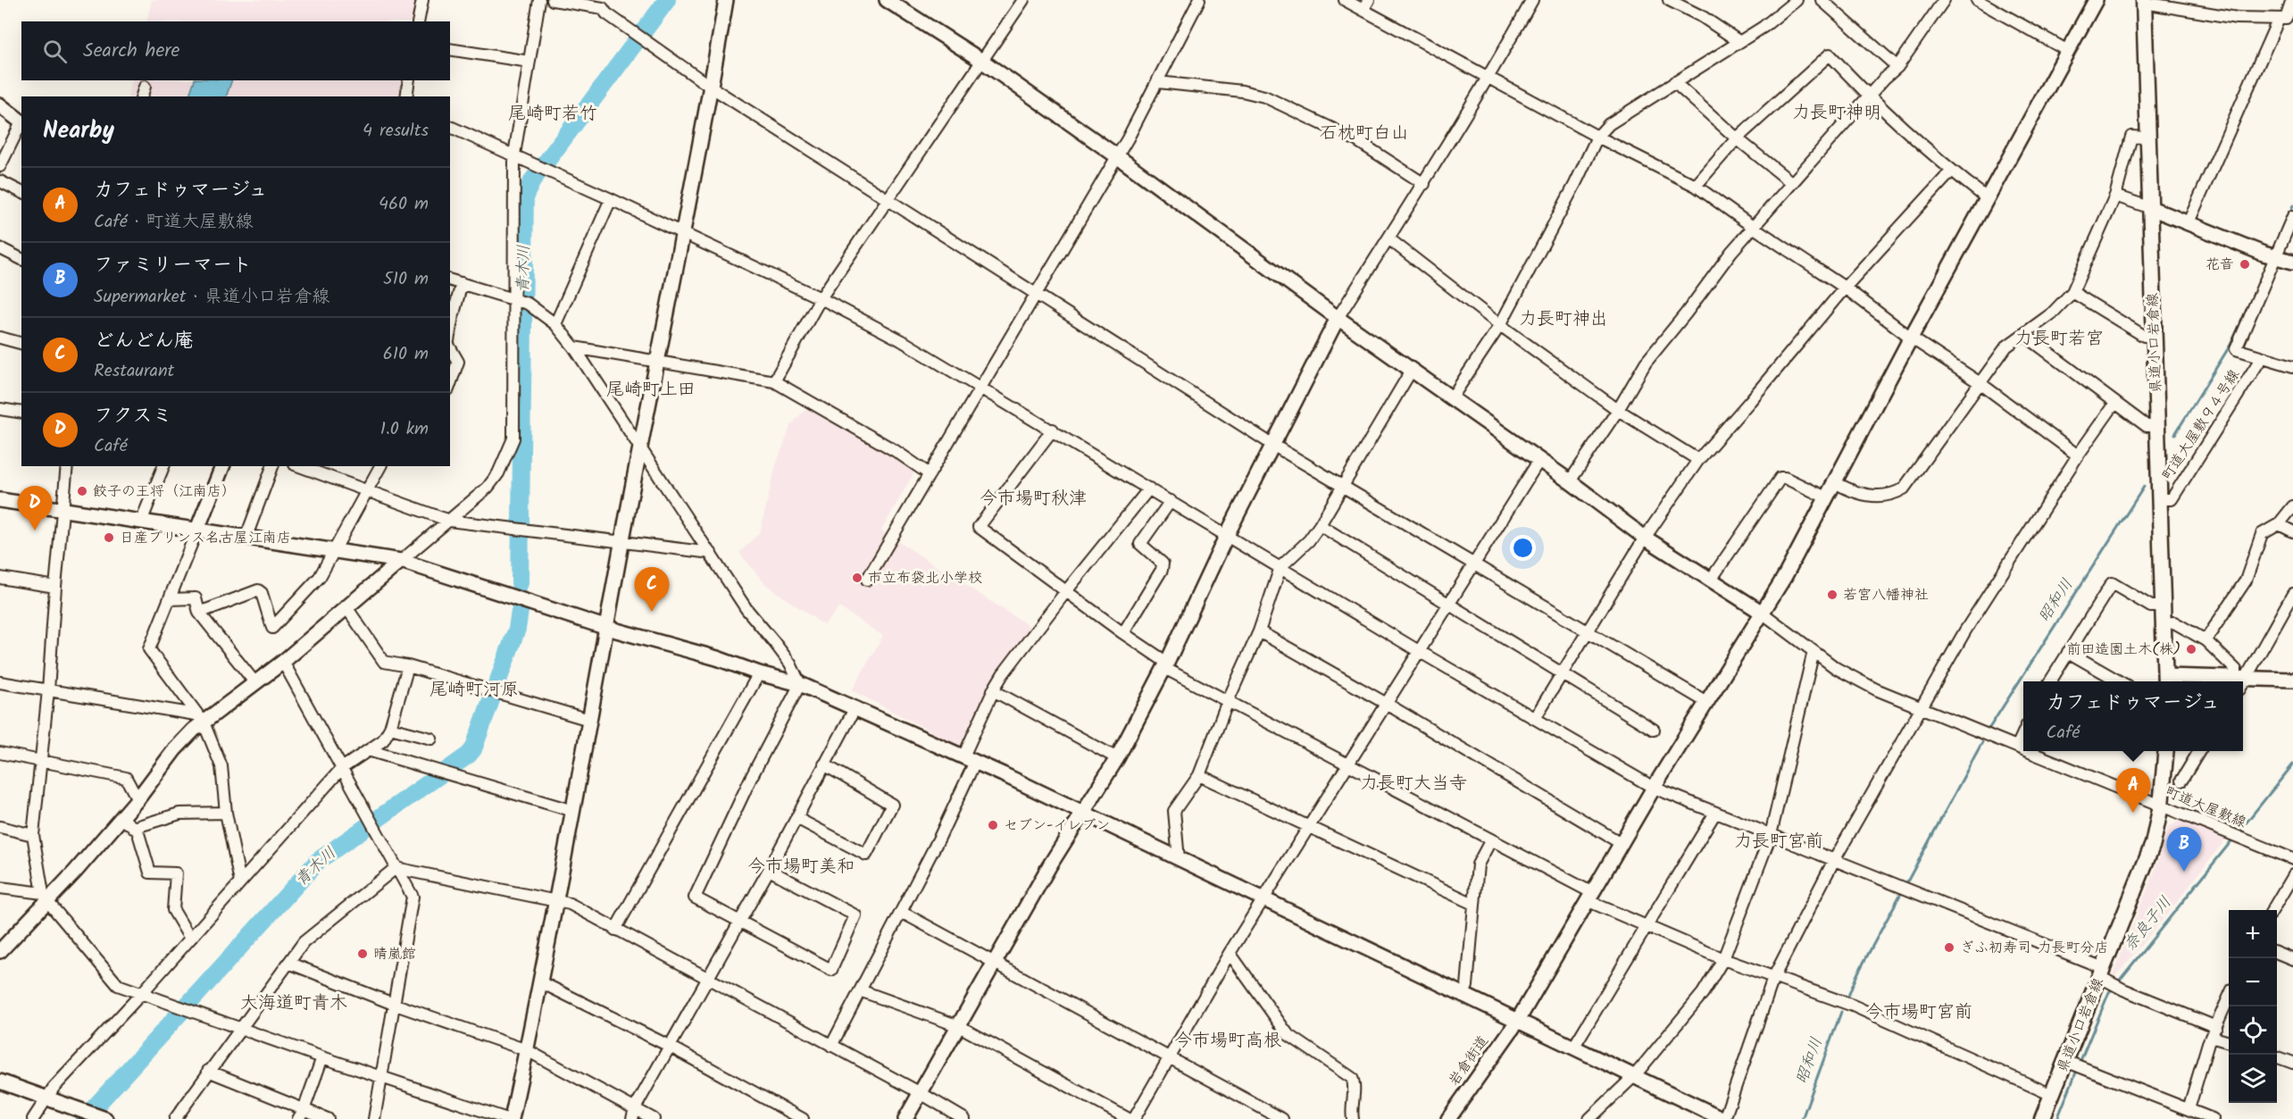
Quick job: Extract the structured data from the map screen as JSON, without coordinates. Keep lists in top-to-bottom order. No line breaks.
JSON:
{"streets":{"main road":["県道小口岩倉線"],"street":["町道大屋敷９４号線","町道大屋敷線","岩倉街道"]},"crossings":[["県道小口岩倉線","町道大屋敷９４号線"],["県道小口岩倉線","町道大屋敷線"],["町道大屋敷線","岩倉街道"]],"districts":["力長町神明","尾崎町若竹","石枕町白山","力長町神出","力長町若宮","尾崎町上田","今市場町秋津","尾崎町河原","力長町大当寺","力長町宮前","今市場町美和","大海道町青木","今市場町宮前","今市場町高根"],"water":["青木川","昭和川","奈良子川"],"places":["花音","餃子の王将（江南店）","日産プリンス名古屋江南店","市立布袋北小学校","若宮八幡神社","前田造園土木(株)","セブン-イレブン","ぎふ初寿司 力長町分店","晴嵐館"],"page":{"search":"Search here","heading":["Nearby","4 results"],"list":[{"mark":"A","name":"カフェドゥマージュ","note":"Café · 町道大屋敷線","value":"460 m"},{"mark":"B","name":"ファミリーマート","note":"Supermarket · 県道小口岩倉線","value":"510 m"},{"mark":"C","name":"どんどん庵","note":"Restaurant","value":"610 m"},{"mark":"D","name":"フクスミ","note":"Café","value":"1.0 km"}],"pins":["D","C","A","B"],"popup":["カフェドゥマージュ","Café"],"map_buttons":["+","−"]}}
